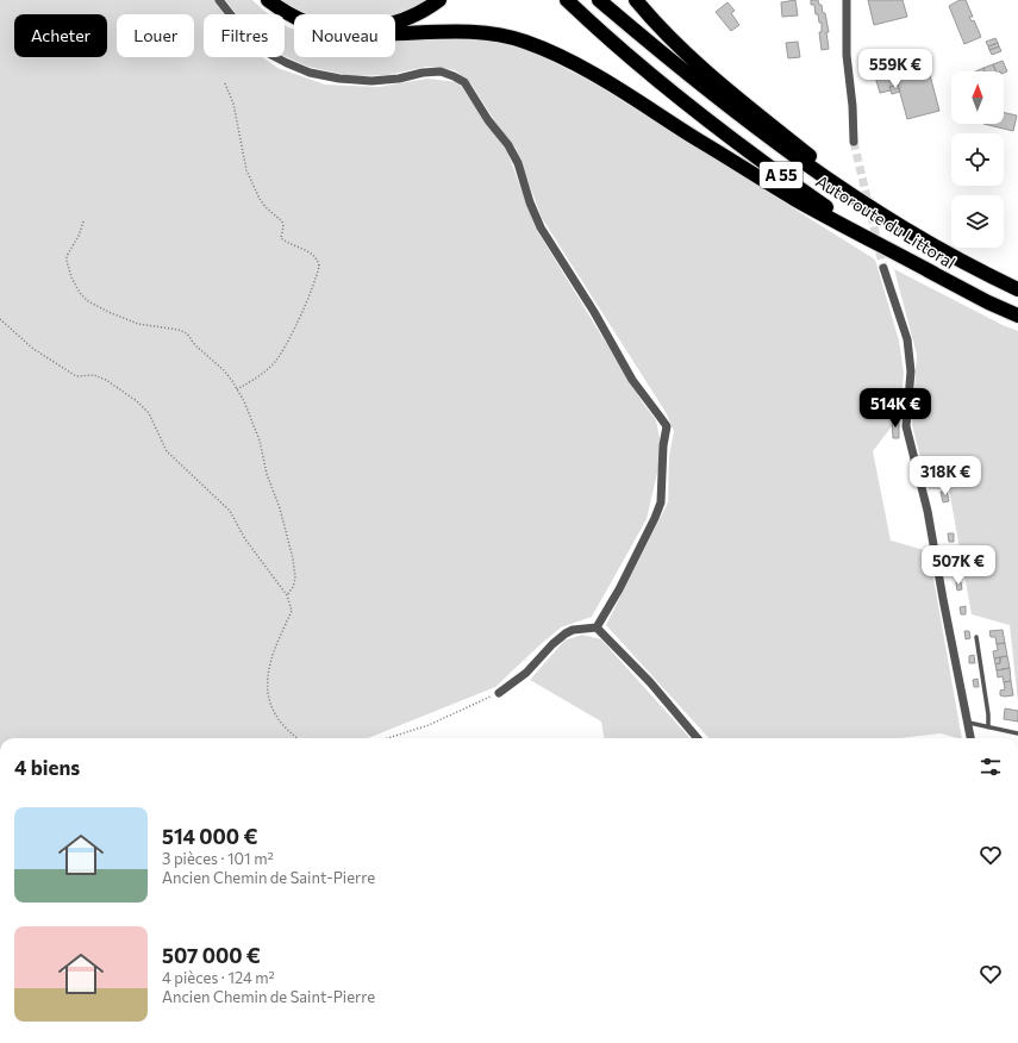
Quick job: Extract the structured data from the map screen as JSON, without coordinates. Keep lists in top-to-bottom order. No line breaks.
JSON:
{"streets":{"highway":["A 55","Autoroute du Littoral"]},"north":"top","page":{"chip":["Acheter","Louer","Filtres","Nouveau"],"price":["559K €","514K €","318K €","507K €"],"heading":"4 biens","list":[{"name":"514 000 €","note":"3 pièces · 101 m² · Ancien Chemin de Saint-Pierre"},{"name":"507 000 €","note":"4 pièces · 124 m² · Ancien Chemin de Saint-Pierre"}]}}
